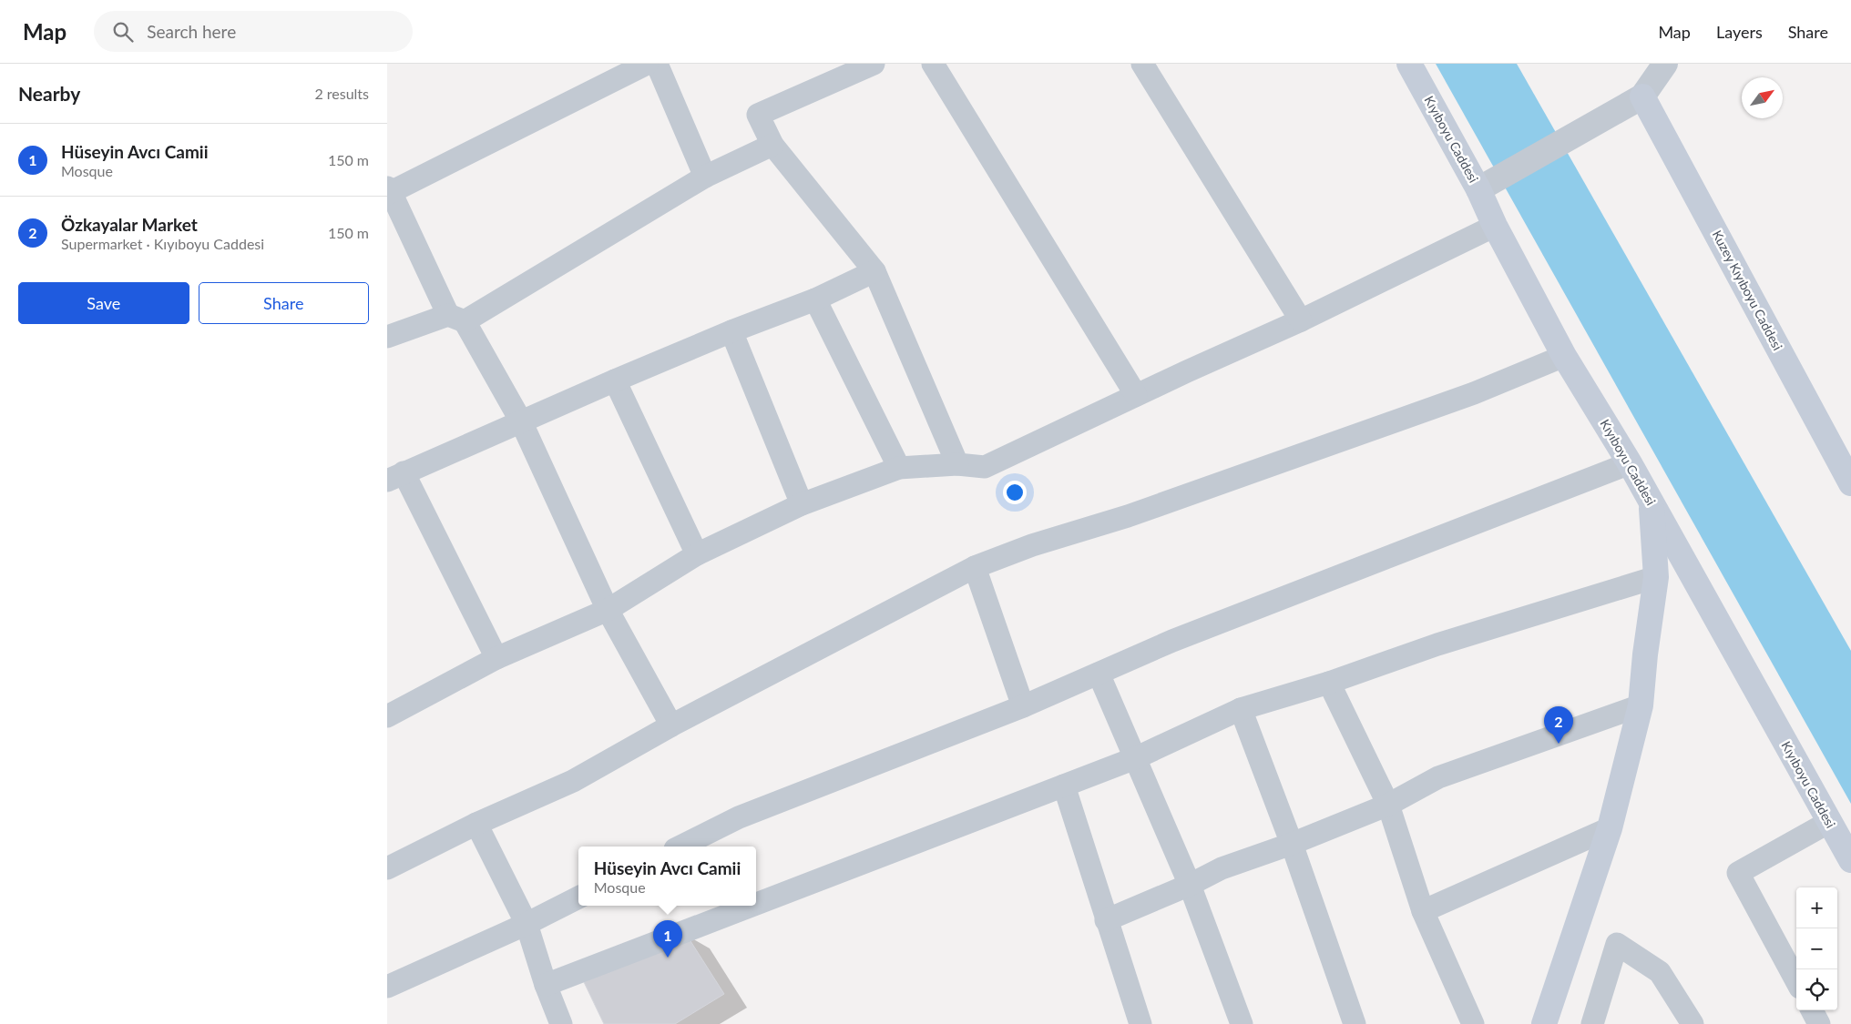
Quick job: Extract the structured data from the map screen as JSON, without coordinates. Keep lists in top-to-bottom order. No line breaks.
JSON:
{"streets":{"main road":["Kıyıboyu Caddesi","Kuzey Kıyıboyu Caddesi"]},"north":"top right","page":{"header":"Map","search":"Search here","nav":["Map","Layers","Share"],"heading":["Nearby","2 results"],"list":[{"mark":"1","name":"Hüseyin Avcı Camii","note":"Mosque","value":"150 m"},{"mark":"2","name":"Özkayalar Market","note":"Supermarket · Kıyıboyu Caddesi","value":"150 m"}],"buttons":["Save","Share"],"pins":["2","1"],"popup":["Hüseyin Avcı Camii","Mosque"],"map_buttons":["+","−"]}}
